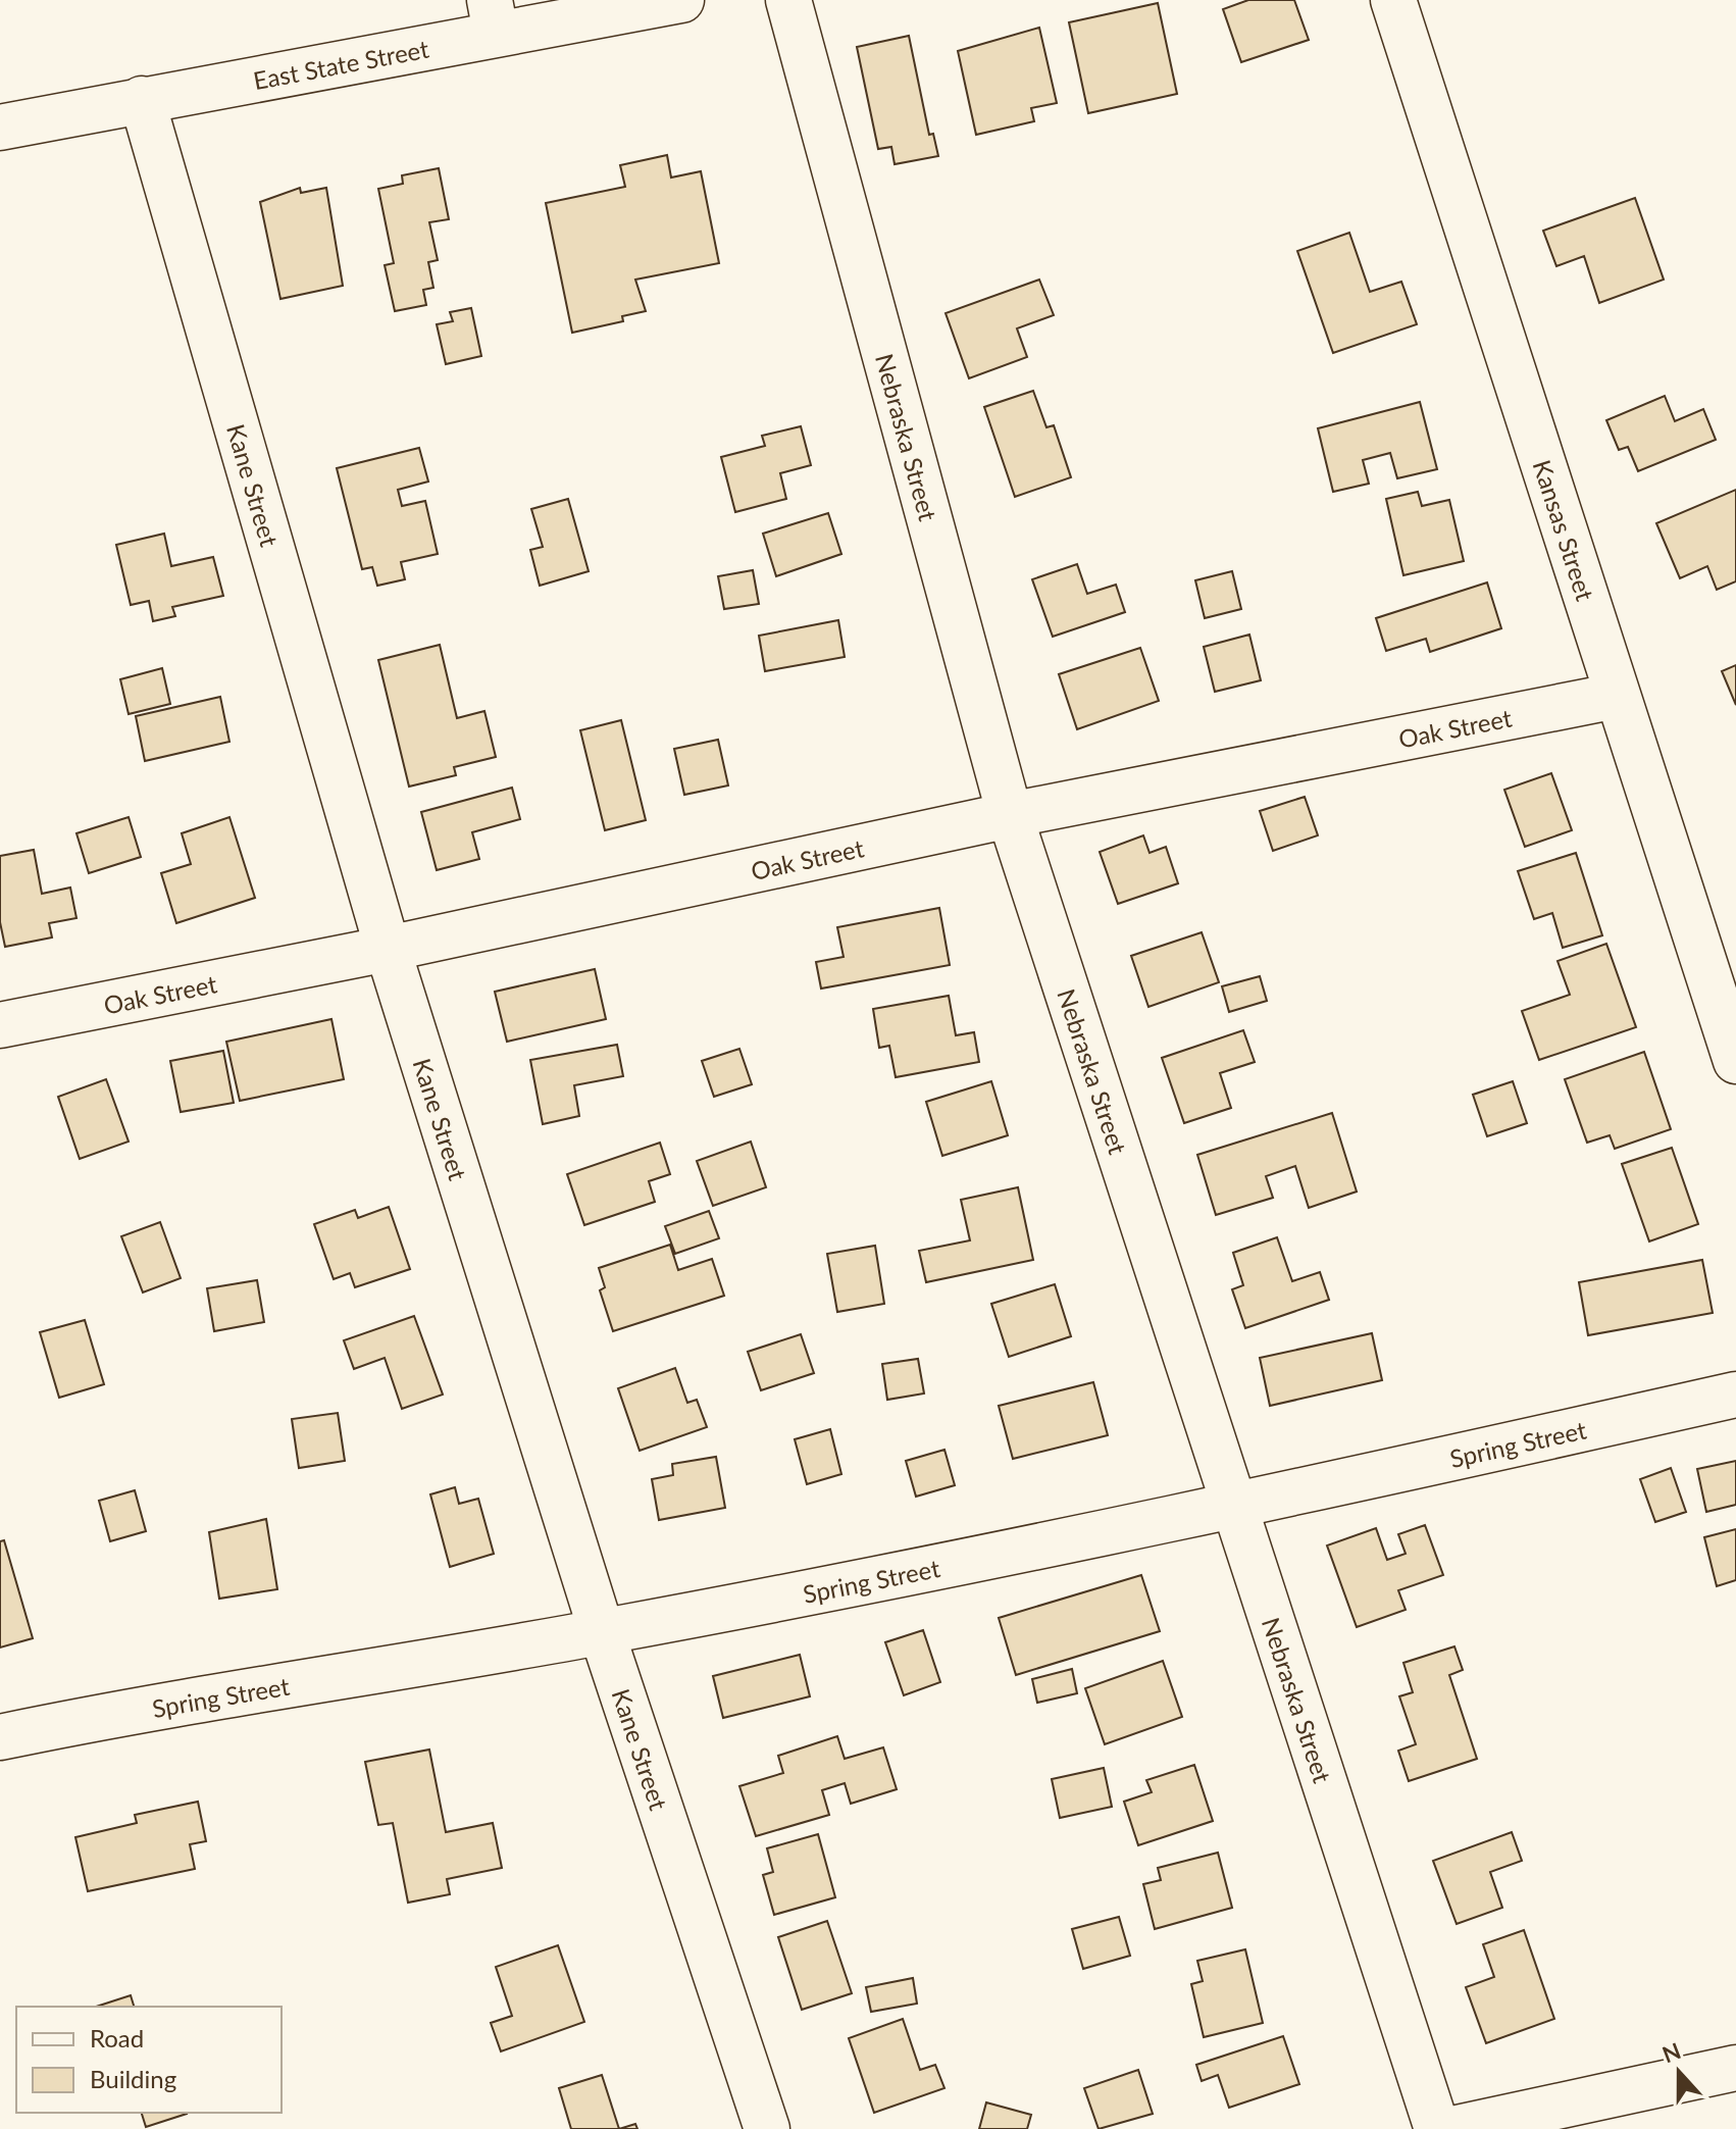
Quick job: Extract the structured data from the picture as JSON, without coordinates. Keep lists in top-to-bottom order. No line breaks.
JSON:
{"streets":{"street":["East State Street","Nebraska Street","Kane Street","Kansas Street","Oak Street","Spring Street"]},"crossings":[["East State Street","Kane Street"],["Nebraska Street","Oak Street"],["Nebraska Street","Spring Street"],["Kane Street","Oak Street"],["Kane Street","Spring Street"],["Kansas Street","Oak Street"]],"legend":["Road","Building"],"north":"top"}
